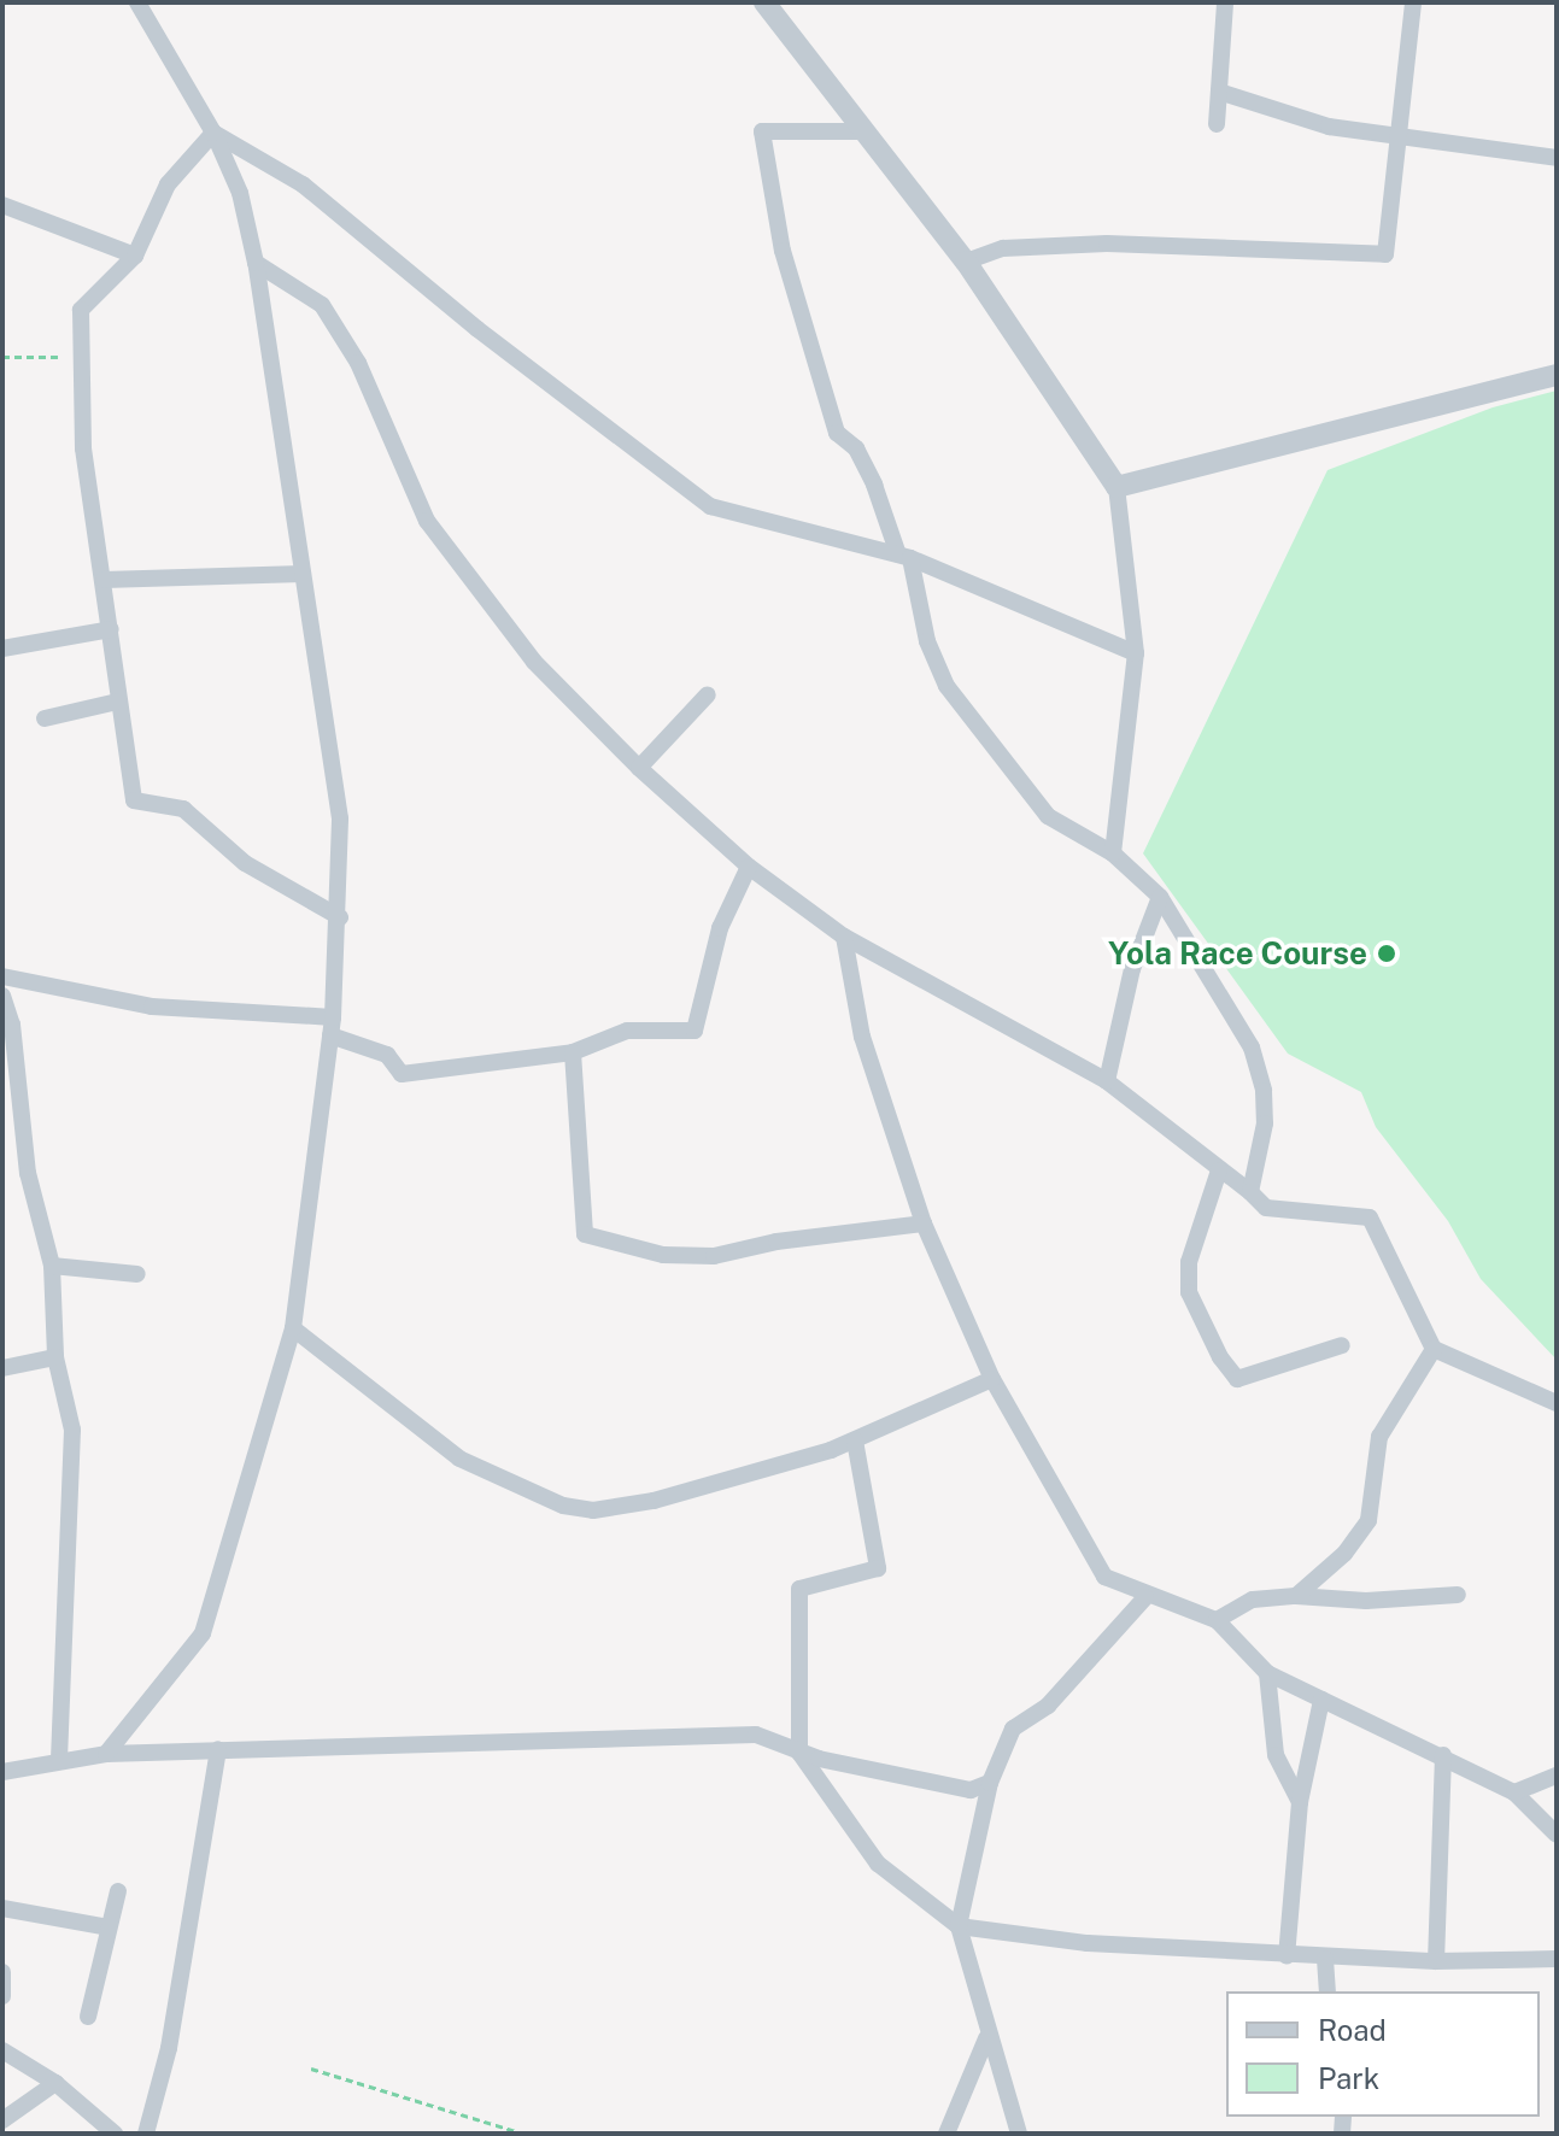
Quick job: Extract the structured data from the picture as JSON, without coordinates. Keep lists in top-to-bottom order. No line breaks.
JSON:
{"places":["Yola Race Course"],"legend":["Road","Park"]}
